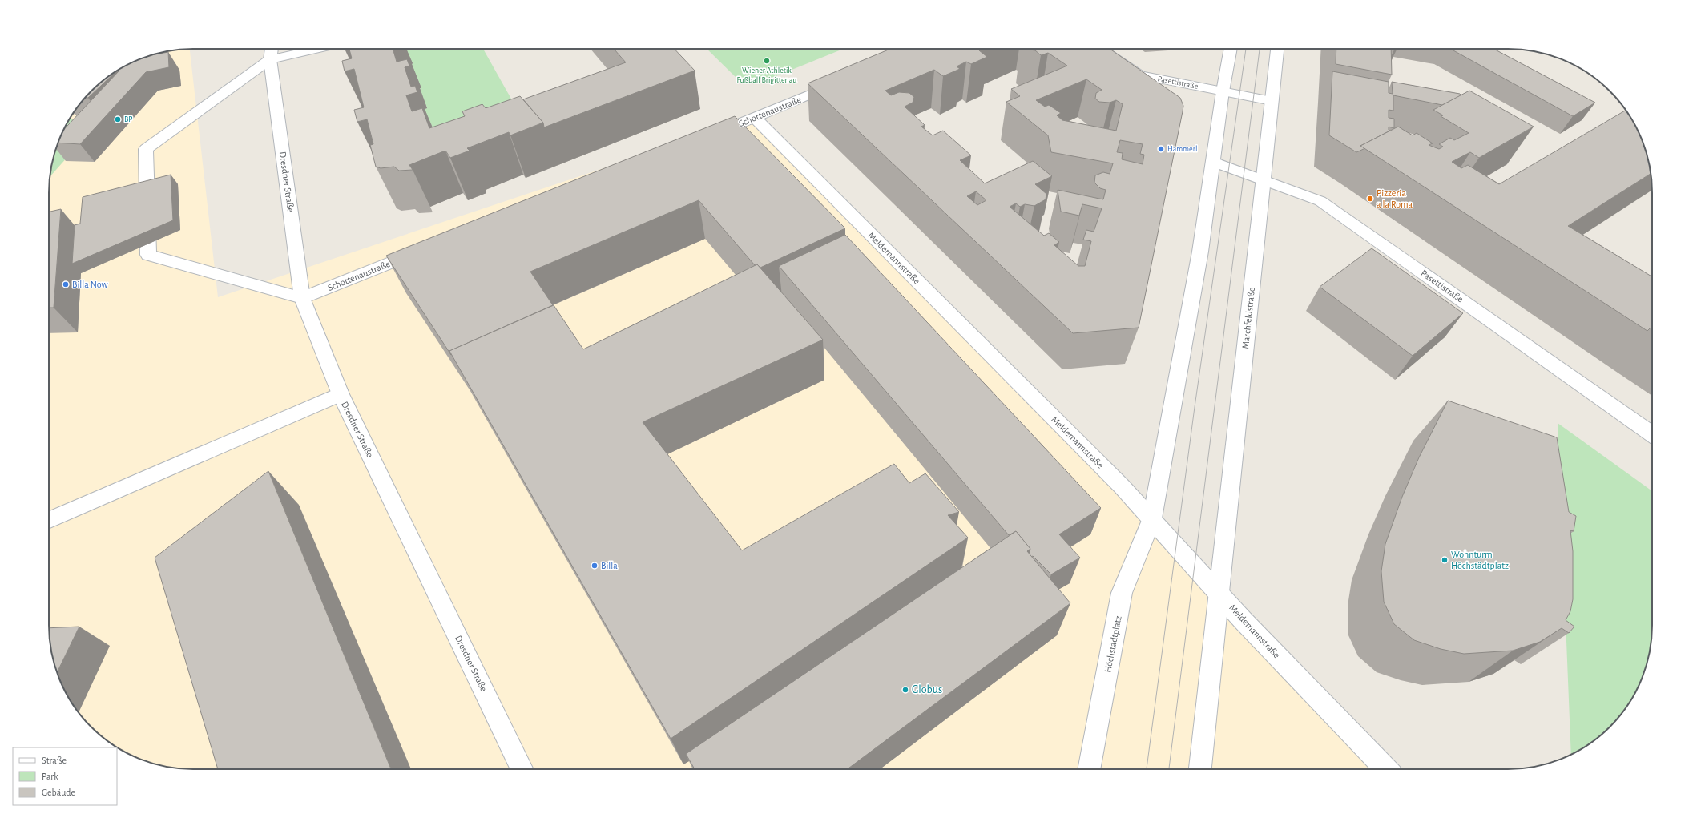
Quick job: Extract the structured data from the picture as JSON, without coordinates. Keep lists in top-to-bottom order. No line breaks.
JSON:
{"streets":{"street":["Pasettistraße","Schottenaustraße","Dresdner Straße","Meldemannstraße","Marchfeldstraße","Höchstädtplatz"]},"crossings":[["Pasettistraße","Marchfeldstraße"],["Schottenaustraße","Dresdner Straße"],["Schottenaustraße","Meldemannstraße"],["Meldemannstraße","Marchfeldstraße"],["Meldemannstraße","Höchstädtplatz"]],"places":["Wiener Athletik Fußball Brigittenau","BP","Hammerl","Pizzeria a la Roma","Billa Now","Wohnturm Höchstädtplatz","Billa","Globus"],"legend":["Straße","Park","Gebäude"]}
